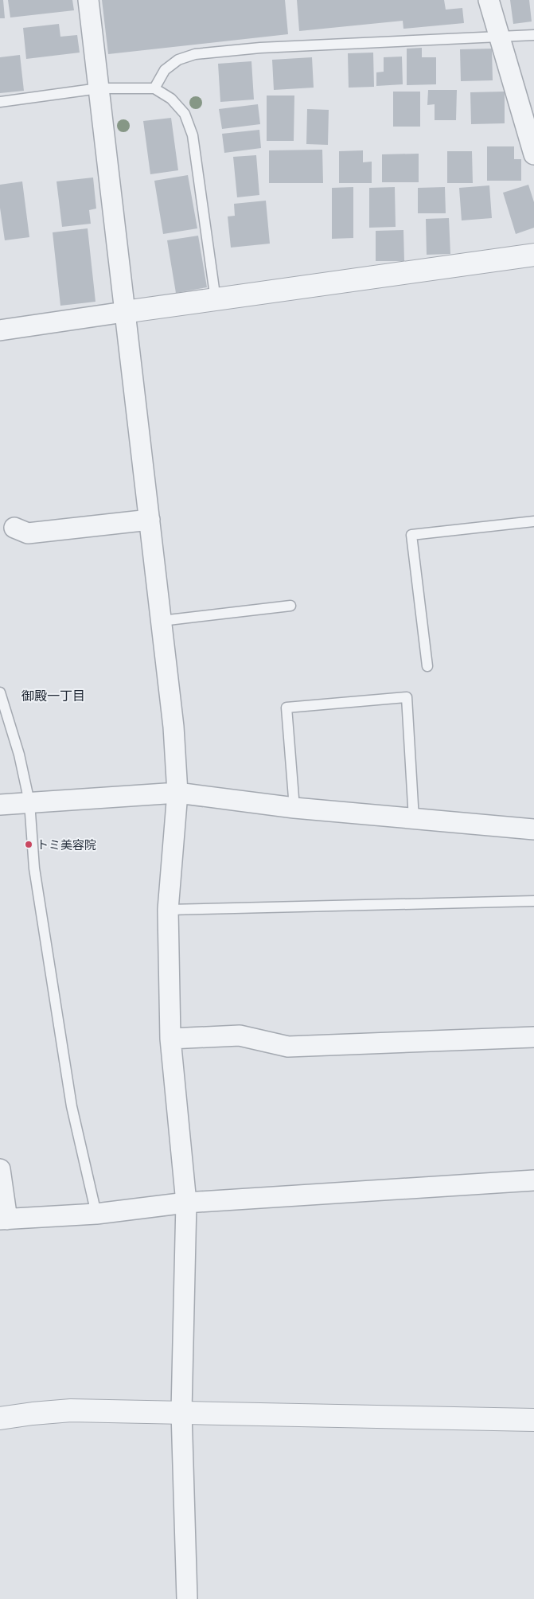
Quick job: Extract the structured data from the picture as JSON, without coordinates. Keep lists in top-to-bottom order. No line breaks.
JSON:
{"districts":["御殿一丁目"],"places":["トミ美容院"]}
